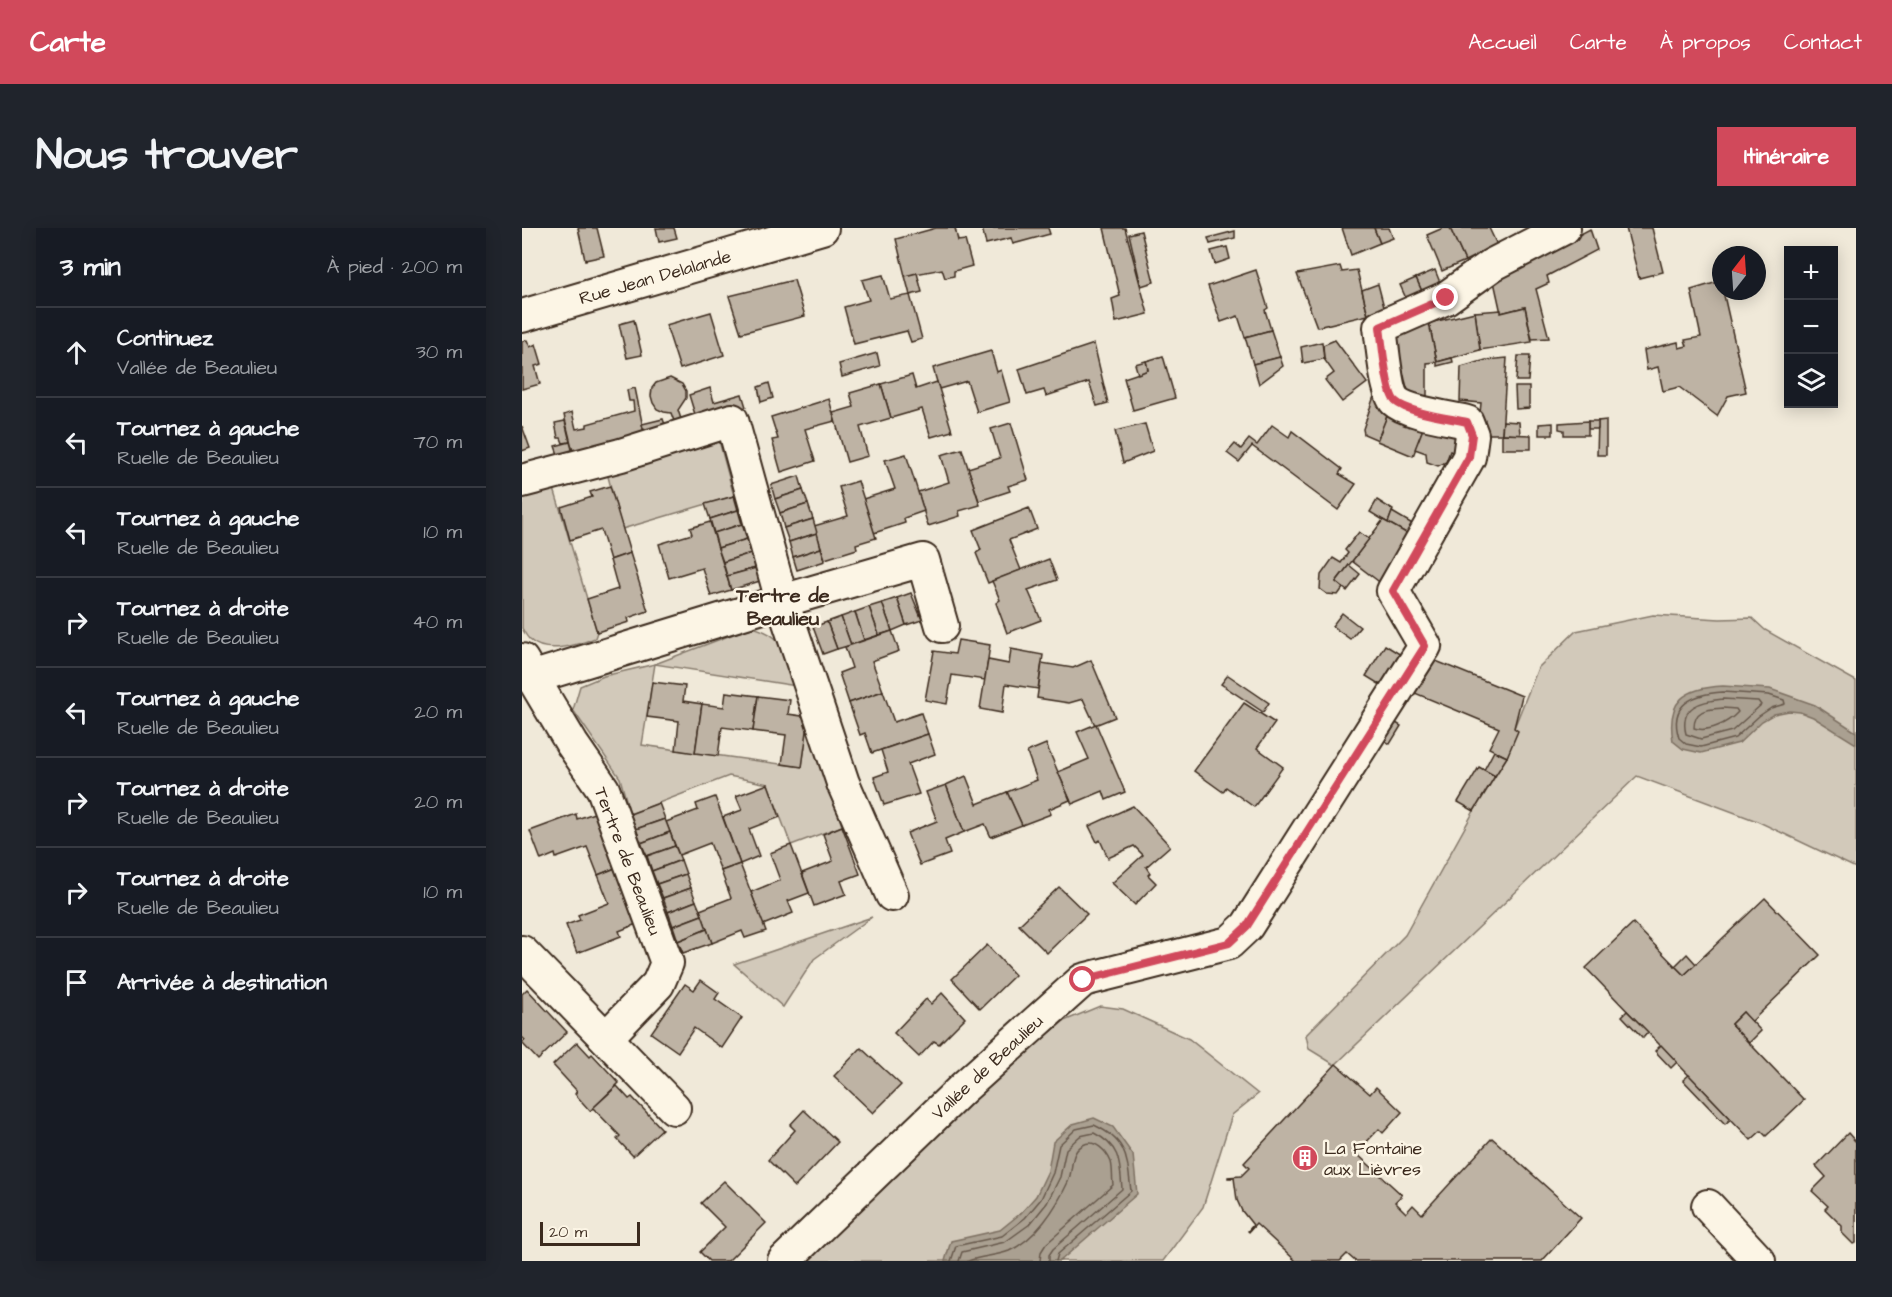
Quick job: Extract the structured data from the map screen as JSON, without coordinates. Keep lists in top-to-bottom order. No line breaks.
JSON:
{"streets":{"street":["Rue Jean Delalande","Tertre de Beaulieu","Vallée de Beaulieu"]},"districts":["Tertre de Beaulieu"],"places":{"building":["La Fontaine aux Lièvres"]},"scale_bar":"20 m","north":"top","page":{"header":"Carte","nav":["Accueil","Carte","À propos","Contact"],"title":"Nous trouver","buttons":"Itinéraire","heading":["3 min","À pied · 200 m"],"map_buttons":["+","−"],"list":[["Continuez","Vallée de Beaulieu","30 m"],["Tournez à gauche","Ruelle de Beaulieu","70 m"],["Tournez à gauche","Ruelle de Beaulieu","10 m"],["Tournez à droite","Ruelle de Beaulieu","40 m"],["Tournez à gauche","Ruelle de Beaulieu","20 m"],["Tournez à droite","Ruelle de Beaulieu","20 m"],["Tournez à droite","Ruelle de Beaulieu","10 m"],"Arrivée à destination"],"scale":"20 m"}}
